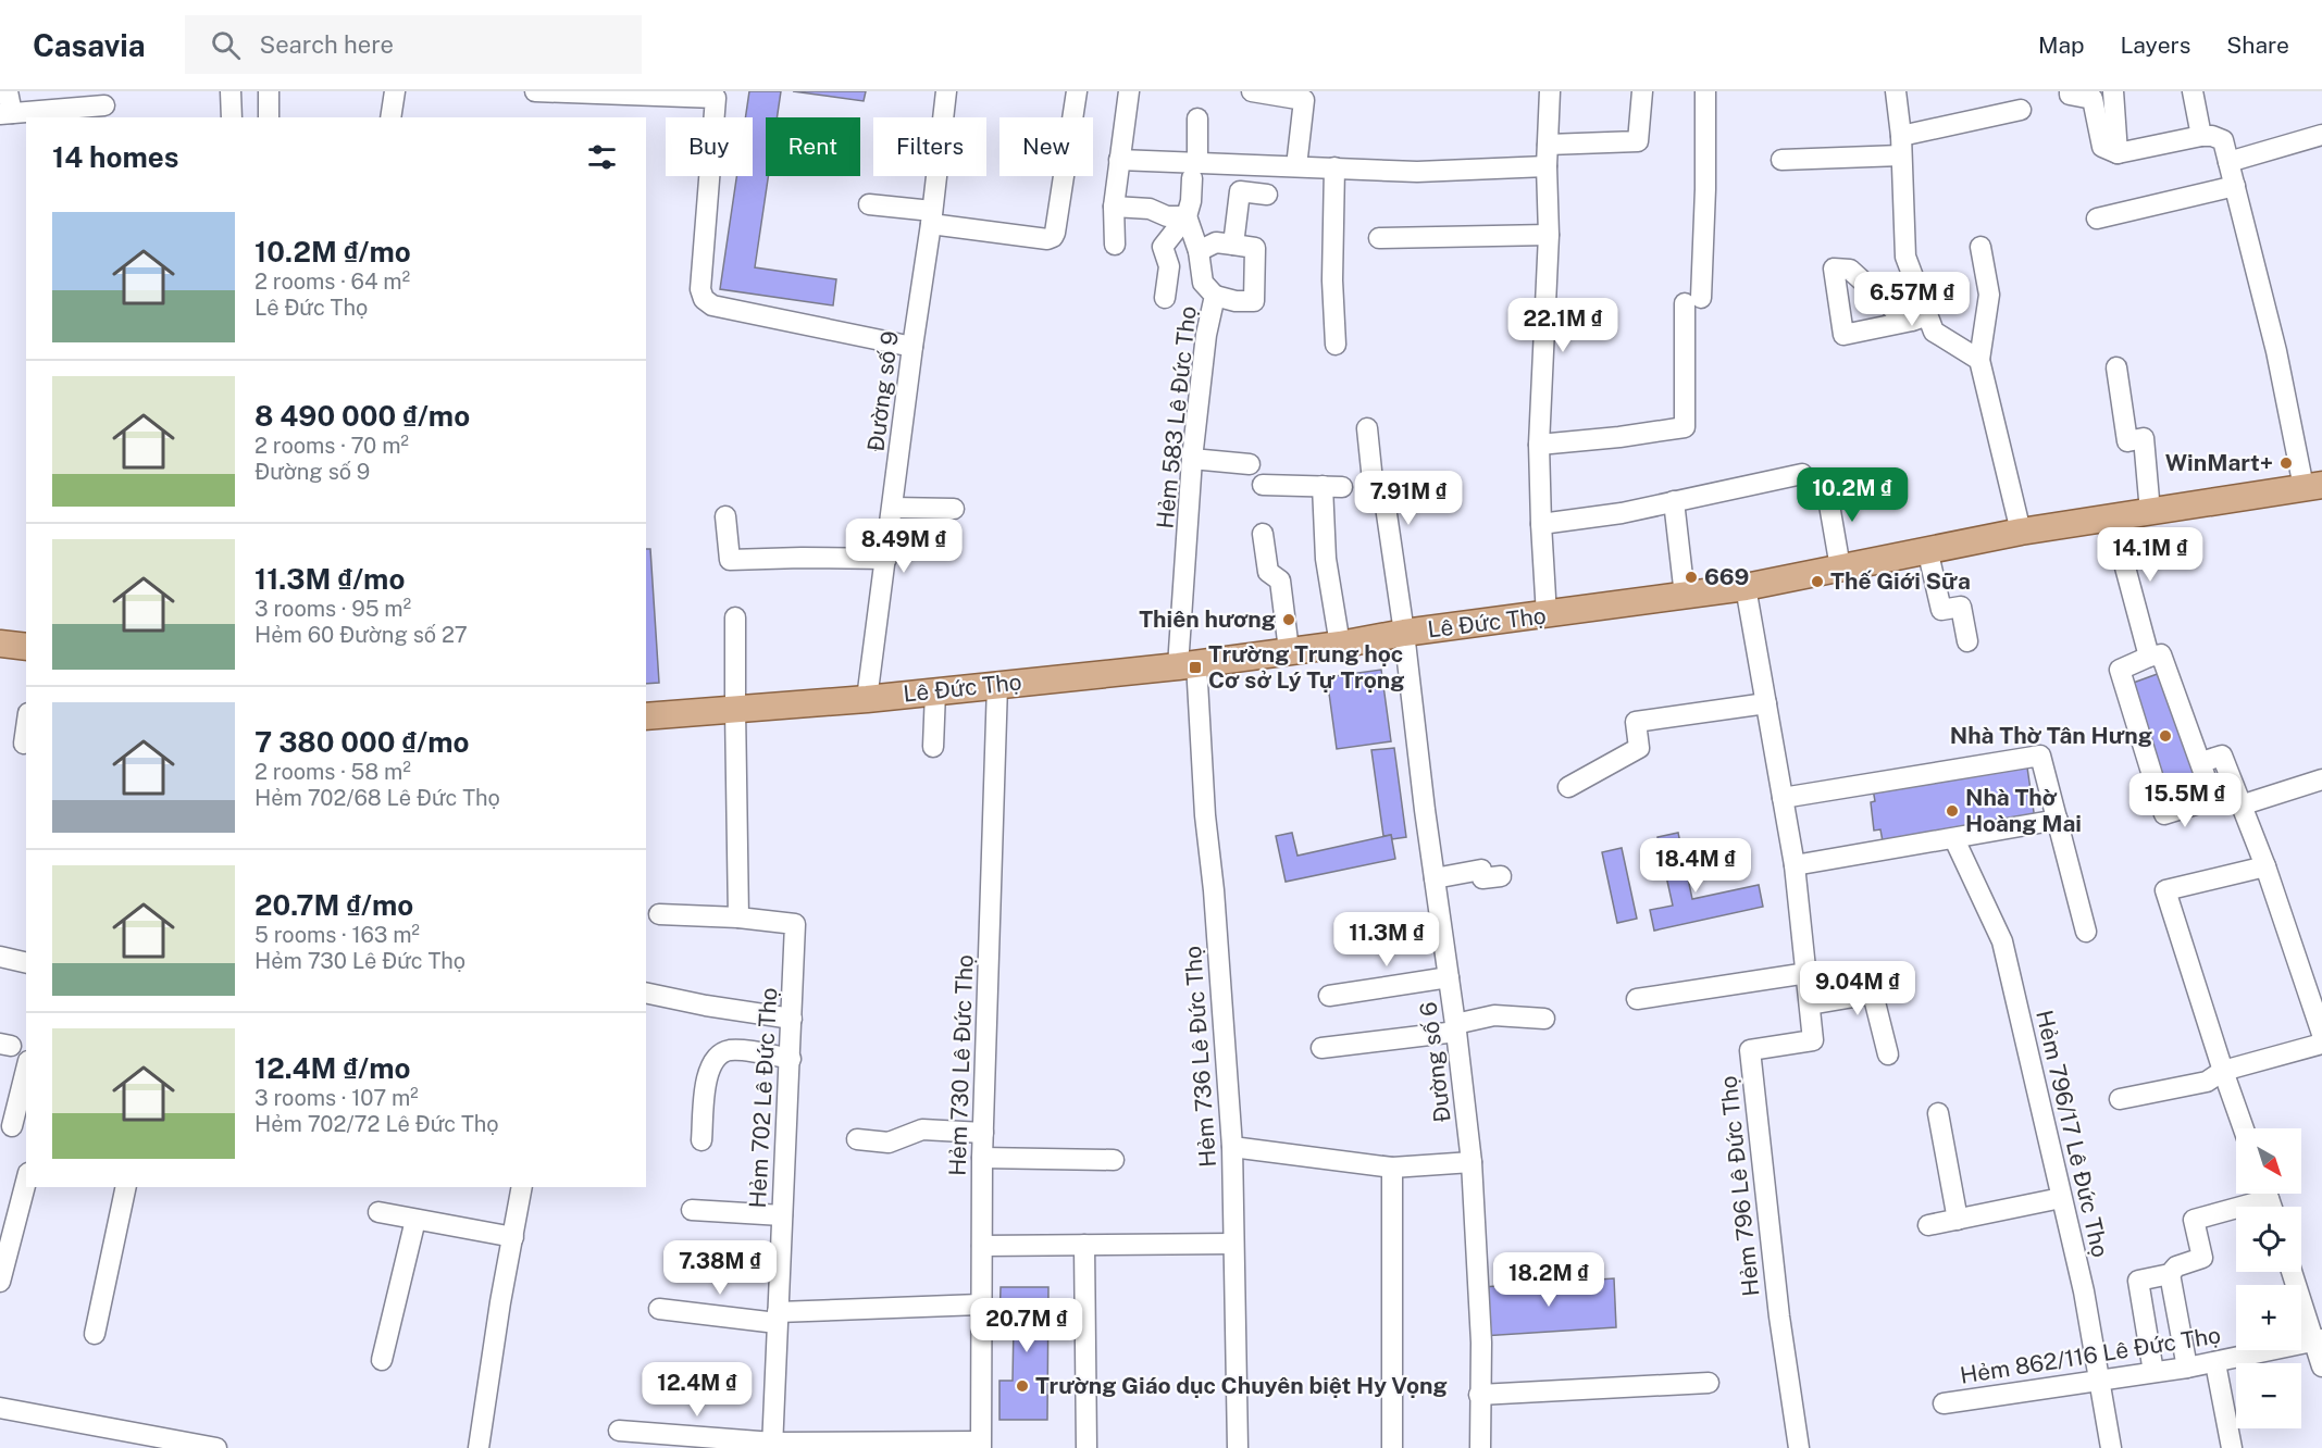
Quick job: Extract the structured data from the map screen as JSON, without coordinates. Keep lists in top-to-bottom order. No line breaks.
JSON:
{"streets":{"main road":["Lê Đức Thọ"],"street":["Đường số 9","Hẻm 583 Lê Đức Thọ","Hẻm 736 Lê Đức Thọ","Đường số 6","Hẻm 730 Lê Đức Thọ","Hẻm 702 Lê Đức Thọ","Hẻm 796/17 Lê Đức Thọ","Hẻm 796 Lê Đức Thọ","Hẻm 862/116 Lê Đức Thọ"]},"crossings":[["Đường số 9","Lê Đức Thọ"],["Hẻm 583 Lê Đức Thọ","Lê Đức Thọ"],["Hẻm 583 Lê Đức Thọ","Hẻm 736 Lê Đức Thọ"],["Lê Đức Thọ","Hẻm 736 Lê Đức Thọ"],["Lê Đức Thọ","Đường số 6"],["Lê Đức Thọ","Hẻm 730 Lê Đức Thọ"],["Lê Đức Thọ","Hẻm 796 Lê Đức Thọ"],["Hẻm 796/17 Lê Đức Thọ","Hẻm 862/116 Lê Đức Thọ"]],"places":{"other":["WinMart+","669","Thế Giới Sữa","Thiên hương","Nhà Thờ Tân Hưng","Nhà Thờ Hoàng Mai","Trường Giáo dục Chuyên biệt Hy Vọng"],"transit":["Trường Trung học Cơ sở Lý Tự Trọng"]},"north":"bottom right","page":{"header":"Casavia","search":"Search here","nav":["Map","Layers","Share"],"chip":["Buy","Rent","Filters","New"],"heading":"14 homes","list":[{"name":"10.2M ₫/mo","note":"2 rooms · 64 m² · Lê Đức Thọ"},{"name":"8 490 000 ₫/mo","note":"2 rooms · 70 m² · Đường số 9"},{"name":"11.3M ₫/mo","note":"3 rooms · 95 m² · Hẻm 60 Đường số 27"},{"name":"7 380 000 ₫/mo","note":"2 rooms · 58 m² · Hẻm 702/68 Lê Đức Thọ"},{"name":"20.7M ₫/mo","note":"5 rooms · 163 m² · Hẻm 730 Lê Đức Thọ"},{"name":"12.4M ₫/mo","note":"3 rooms · 107 m² · Hẻm 702/72 Lê Đức Thọ"}],"price":["6.57M ₫","22.1M ₫","10.2M ₫","7.91M ₫","8.49M ₫","14.1M ₫","15.5M ₫","18.4M ₫","11.3M ₫","9.04M ₫","7.38M ₫","18.2M ₫","20.7M ₫","12.4M ₫"],"map_buttons":["+","−"]}}
